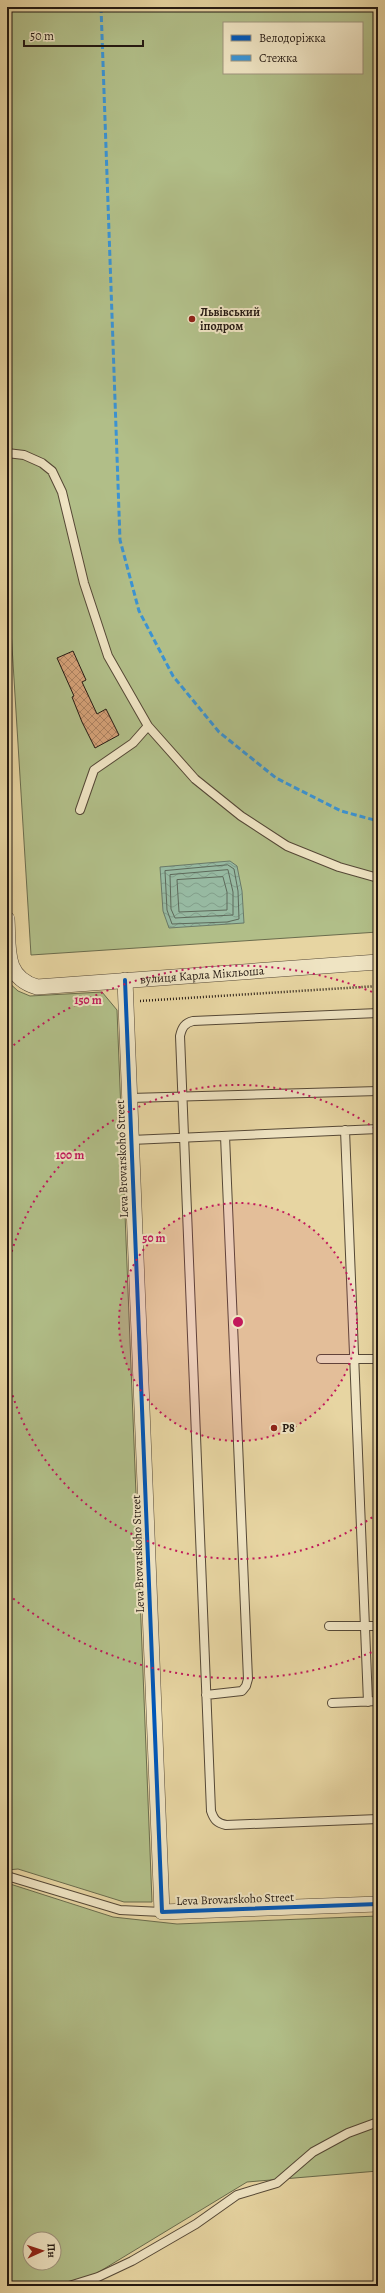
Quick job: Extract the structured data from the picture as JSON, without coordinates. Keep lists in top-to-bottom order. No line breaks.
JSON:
{"streets":{"street":["вулиця Карла Мікльоша","Leva Brovarskoho Street"]},"crossings":[["вулиця Карла Мікльоша","Leva Brovarskoho Street"]],"places":["Львівський іподром","P8"],"legend":["Велодоріжка","Стежка"],"scale_bar":"50 m","north":"right","rings":["150 m","100 m","50 m"]}
